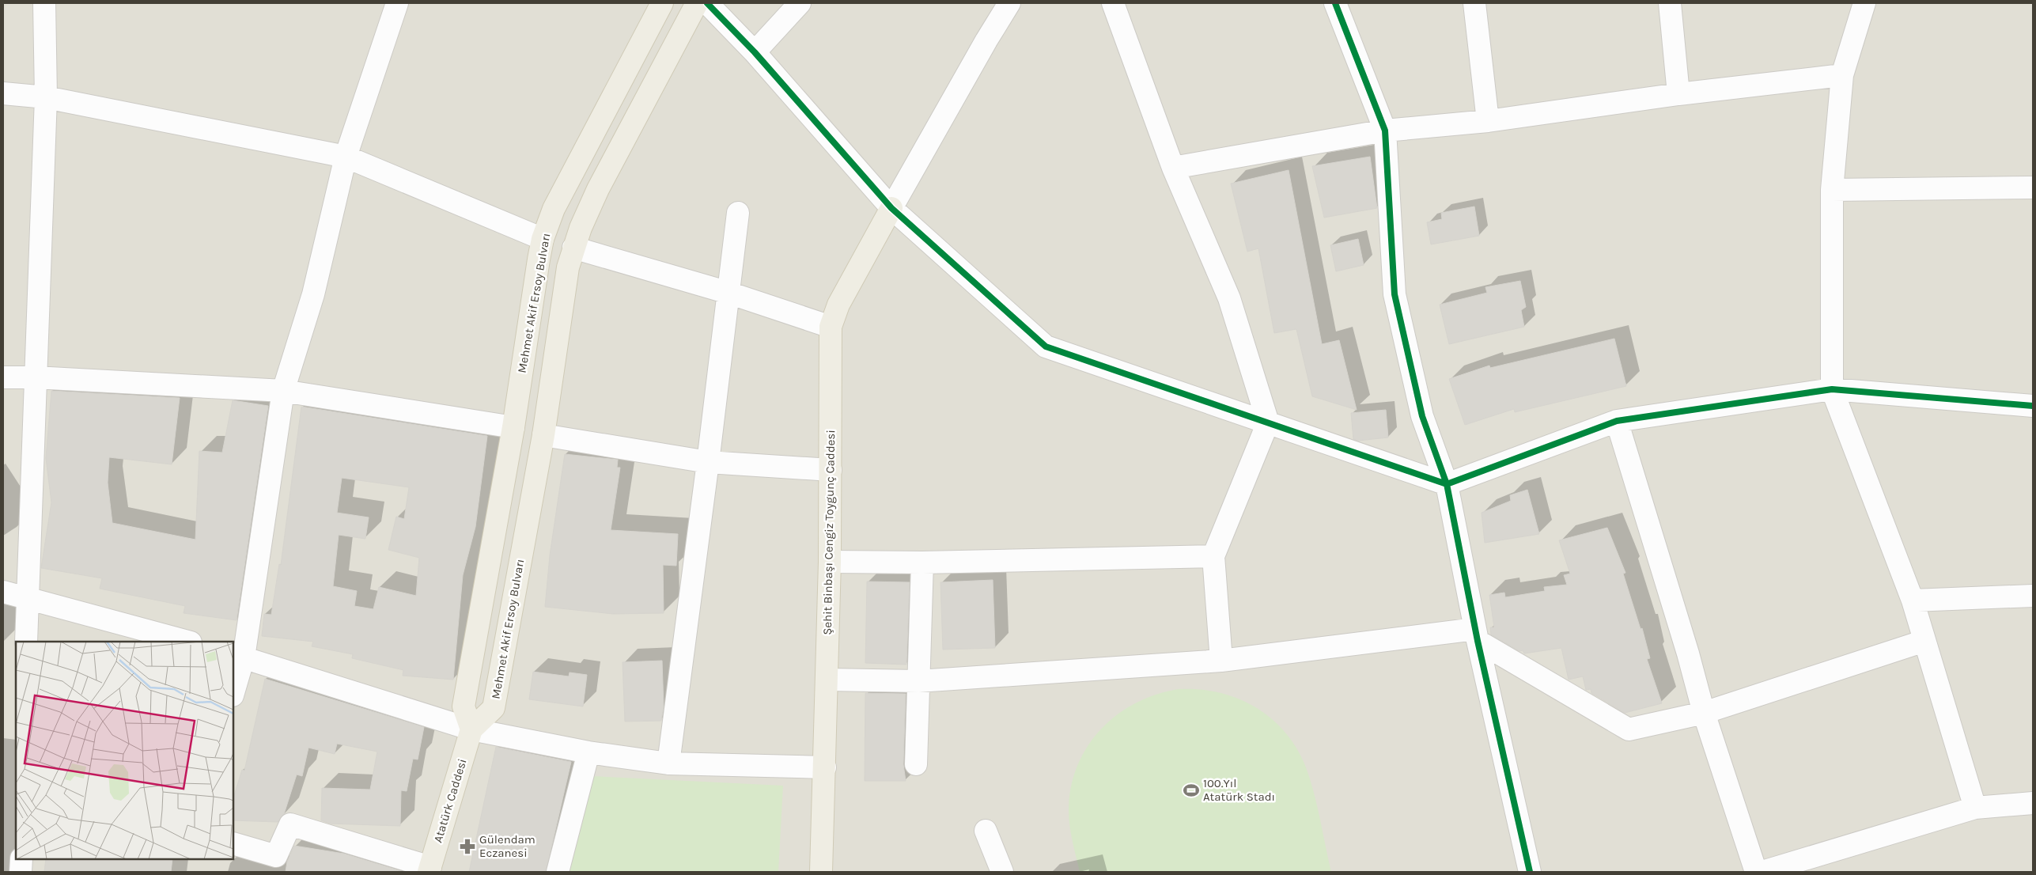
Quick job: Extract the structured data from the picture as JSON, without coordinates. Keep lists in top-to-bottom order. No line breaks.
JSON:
{"streets":{"main road":["Mehmet Akif Ersoy Bulvarı","Şehit Binbaşı Cengiz Toygunç Caddesi","Atatürk Caddesi"]},"crossings":[["Mehmet Akif Ersoy Bulvarı","Atatürk Caddesi"]],"places":{"sports":["100.Yıl Atatürk Stadı"],"pharmacy":["Gülendam Eczanesi"]}}
